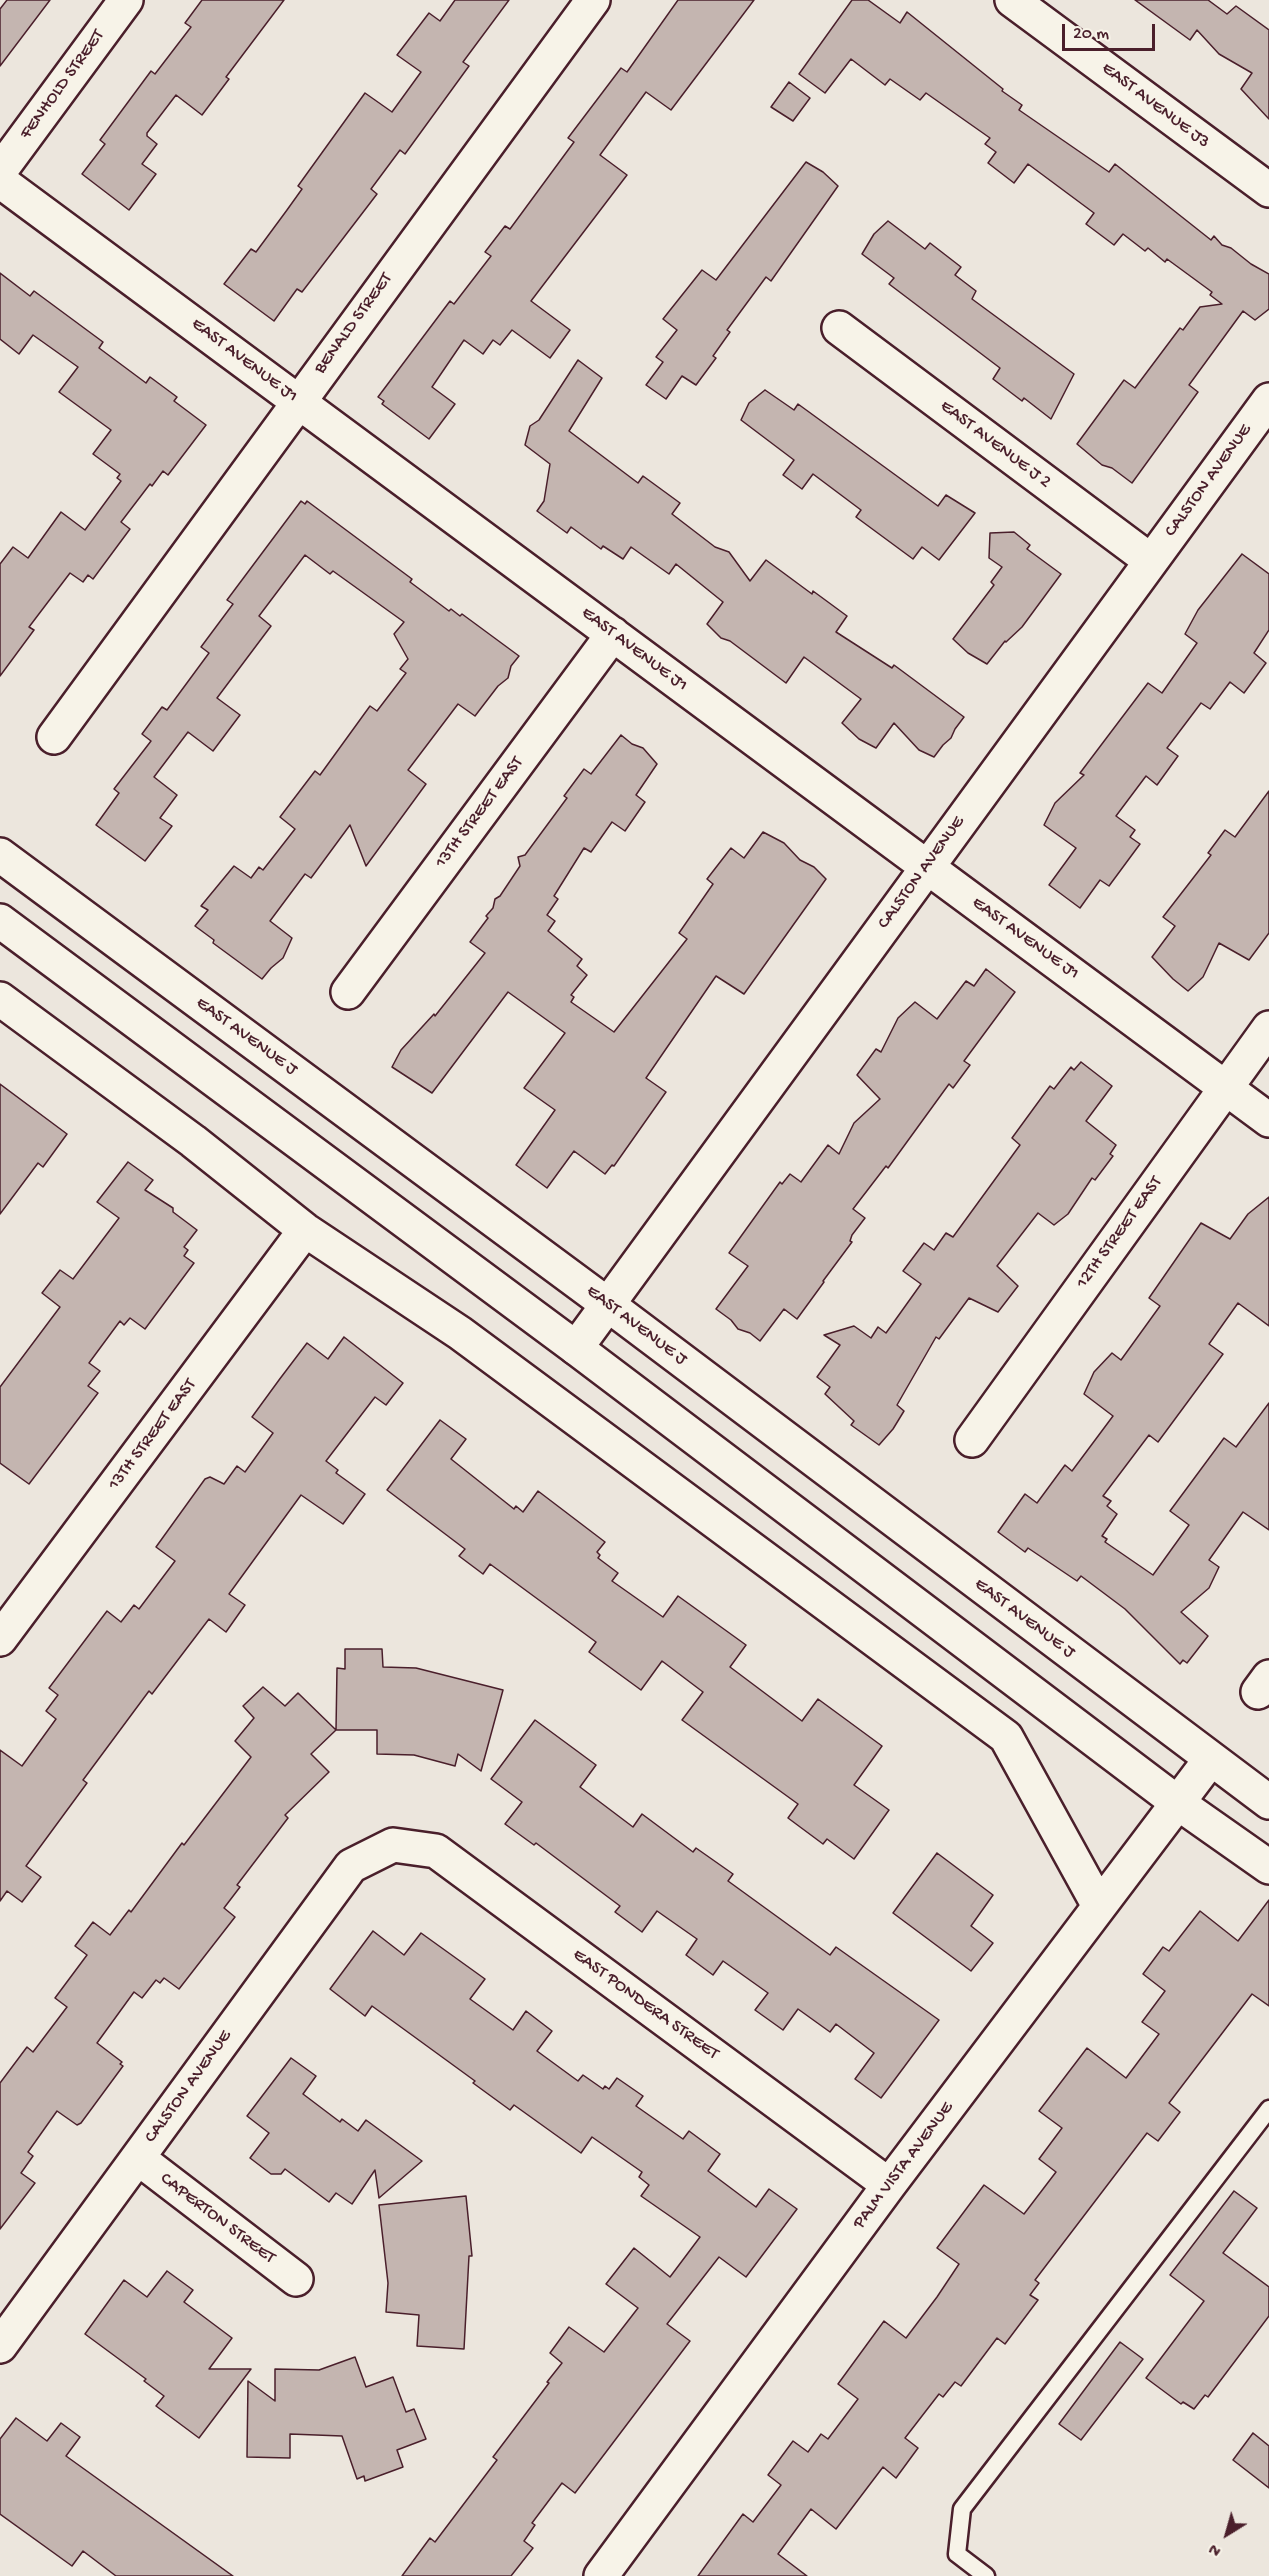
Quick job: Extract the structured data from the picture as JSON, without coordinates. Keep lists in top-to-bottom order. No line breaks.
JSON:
{"streets":{"street":["FENHOLD STREET","EAST AVENUE J3","BENALD STREET","EAST AVENUE J1","EAST AVENUE J 2","CALSTON AVENUE","13TH STREET EAST","EAST AVENUE J","12TH STREET EAST","EAST PONDERA STREET","PALM VISTA AVENUE","CAPERTON STREET"]},"crossings":[["BENALD STREET","EAST AVENUE J1"],["EAST AVENUE J1","CALSTON AVENUE"],["EAST AVENUE J1","13TH STREET EAST"],["EAST AVENUE J1","12TH STREET EAST"],["EAST AVENUE J 2","CALSTON AVENUE"],["CALSTON AVENUE","EAST AVENUE J"],["CALSTON AVENUE","EAST PONDERA STREET"],["CALSTON AVENUE","CAPERTON STREET"],["EAST AVENUE J","PALM VISTA AVENUE"],["EAST PONDERA STREET","PALM VISTA AVENUE"]],"scale_bar":"20 m","north":"bottom left"}
